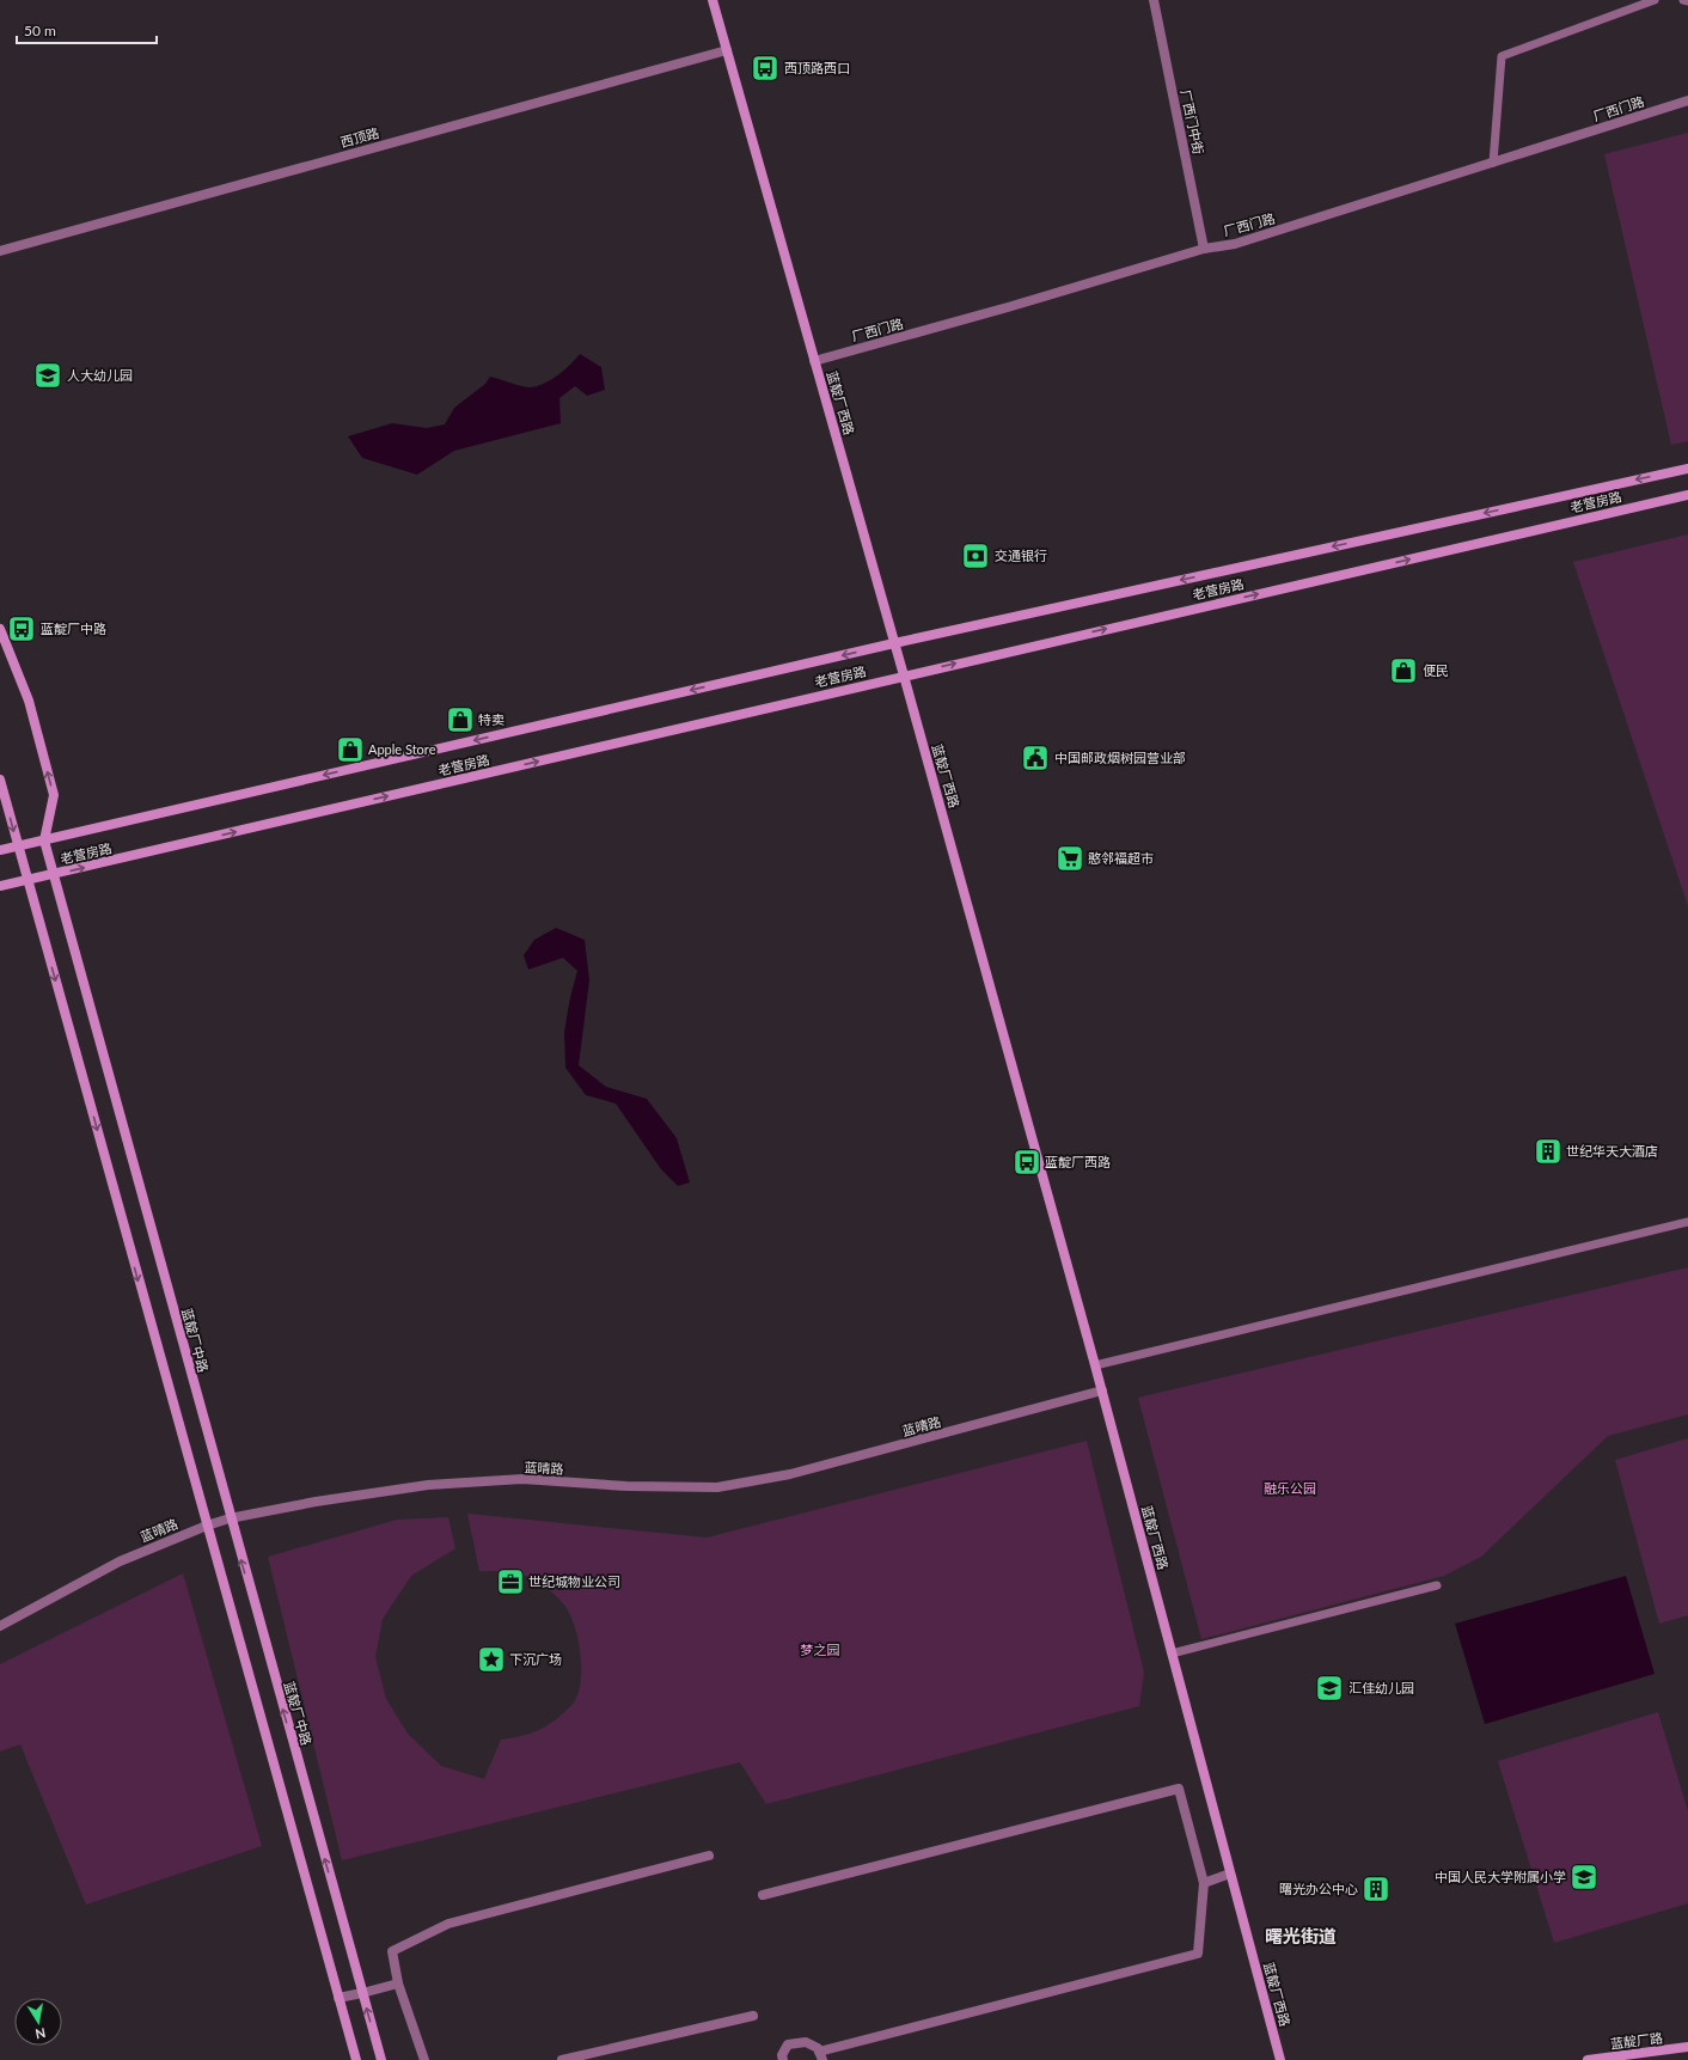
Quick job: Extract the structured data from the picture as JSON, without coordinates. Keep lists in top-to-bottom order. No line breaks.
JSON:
{"streets":{"street":["厂西门路","厂西门中街","西顶路","蓝靛厂西路","老营房路","蓝靛厂中路","蓝晴路","蓝靛厂路"]},"crossings":[["厂西门路","厂西门中街"],["厂西门路","蓝靛厂西路"],["西顶路","蓝靛厂西路"],["蓝靛厂西路","老营房路"],["蓝靛厂西路","蓝晴路"],["老营房路","蓝靛厂中路"],["蓝靛厂中路","蓝晴路"]],"districts":["曙光街道"],"parks":["融乐公园","梦之园"],"places":{"bus stop":["西顶路西口","蓝靛厂中路","蓝靛厂西路"],"school or university":["人大幼儿园","汇佳幼儿园","中国人民大学附属小学"],"bank":["交通银行"],"shop":["便民","特卖","Apple Store"],"public building":["中国邮政烟树园营业部"],"supermarket":["憨邻福超市"],"building":["世纪华天大酒店","曙光办公中心"],"office":["世纪城物业公司"],"place":["下沉广场"]},"scale_bar":"50 m","north":"bottom"}
